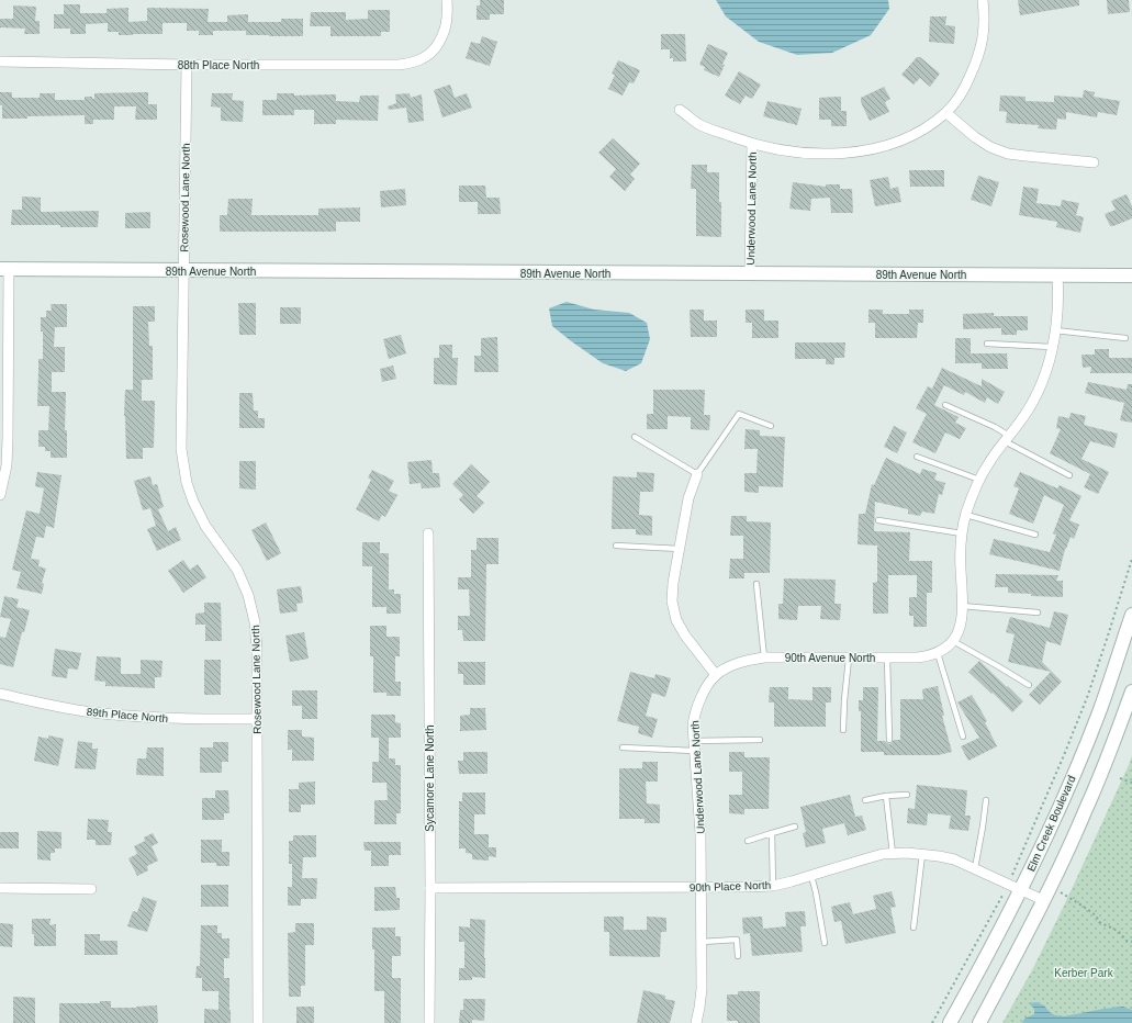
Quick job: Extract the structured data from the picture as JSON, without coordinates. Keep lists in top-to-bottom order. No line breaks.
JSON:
{"streets":{"street":["88th Place North","Rosewood Lane North","Underwood Lane North","89th Avenue North","90th Avenue North","89th Place North","Sycamore Lane North","Elm Creek Boulevard","90th Place North"]},"crossings":[["88th Place North","Rosewood Lane North"],["Rosewood Lane North","89th Avenue North"],["Rosewood Lane North","89th Place North"],["Underwood Lane North","89th Avenue North"],["Underwood Lane North","90th Avenue North"],["Underwood Lane North","90th Place North"],["Sycamore Lane North","90th Place North"],["Elm Creek Boulevard","90th Place North"]],"parks":["Kerber Park"]}
